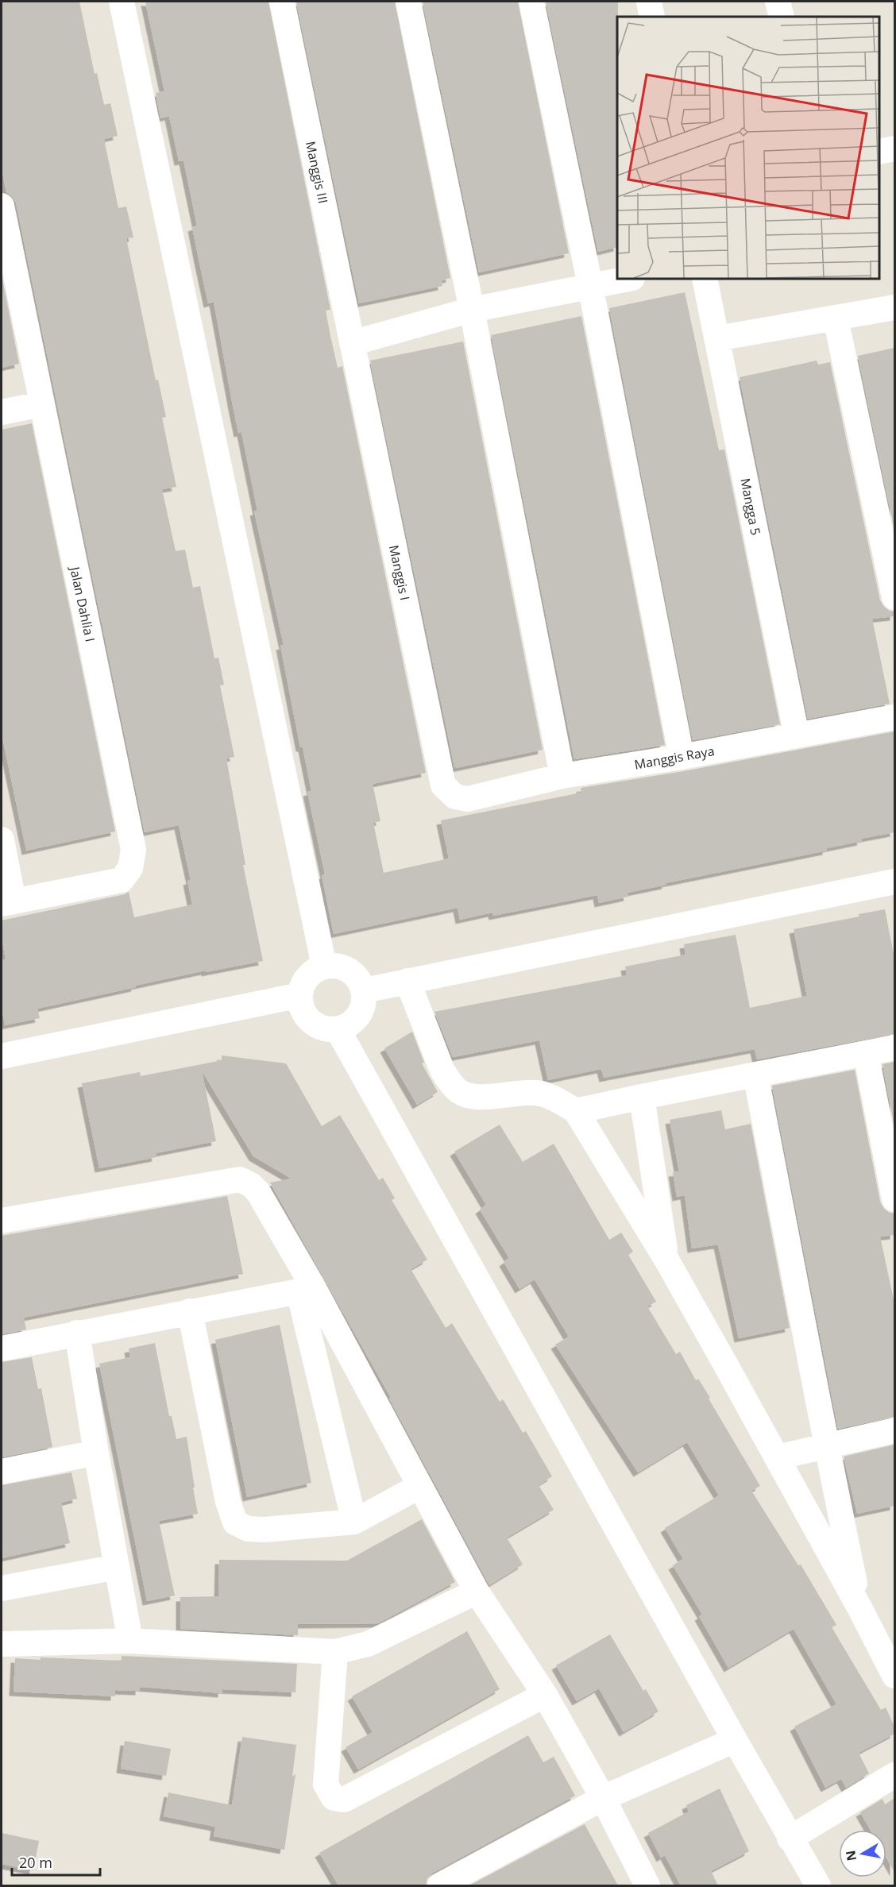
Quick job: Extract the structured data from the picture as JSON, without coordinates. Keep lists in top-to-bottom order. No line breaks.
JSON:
{"streets":{"street":["Manggis III","Mangga 5","Manggis I","Jalan Dahlia I","Manggis Raya"]},"crossings":[["Manggis III","Manggis I"],["Mangga 5","Manggis Raya"],["Manggis I","Manggis Raya"]],"scale_bar":"20 m","north":"left"}
